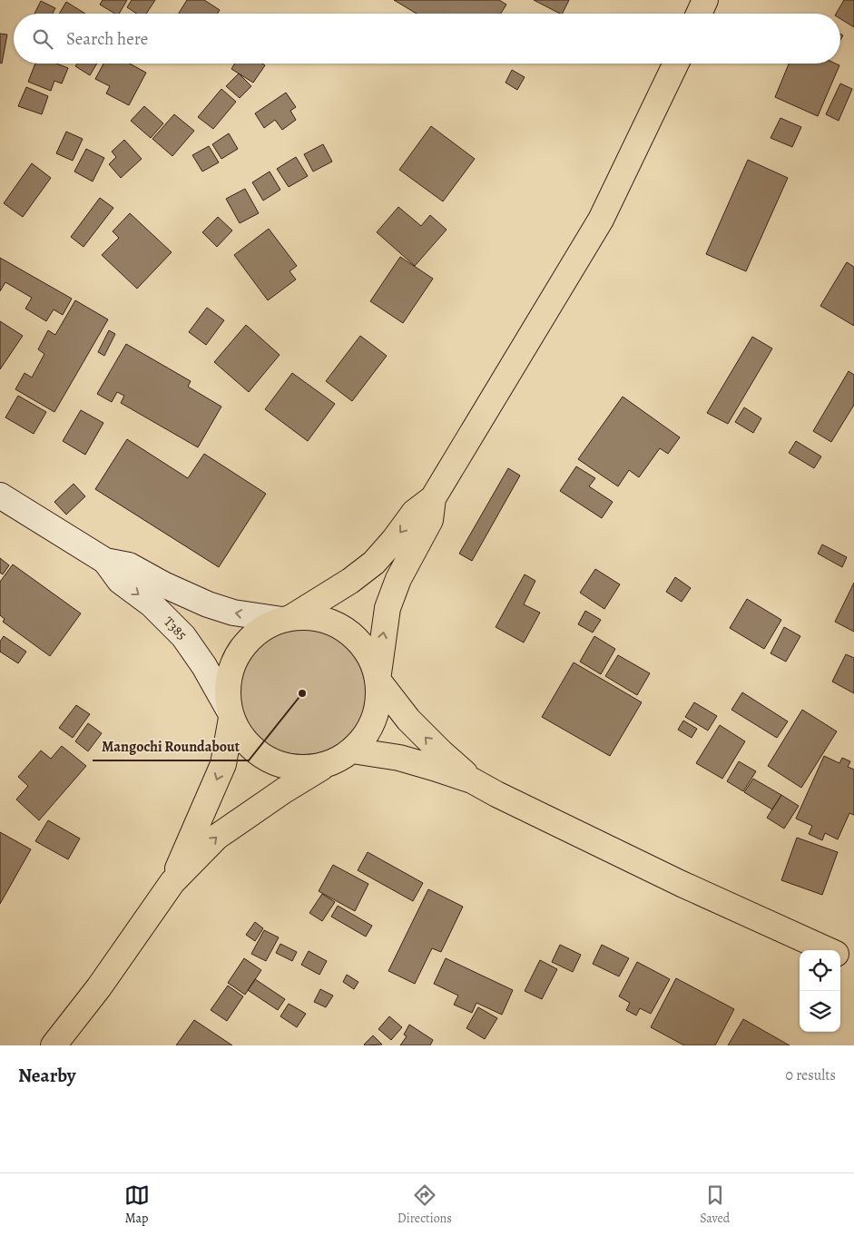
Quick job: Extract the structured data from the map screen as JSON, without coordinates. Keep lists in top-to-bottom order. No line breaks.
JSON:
{"streets":{"street":["T385"]},"places":["Mangochi Roundabout"],"page":{"search":"Search here","heading":["Nearby","0 results"],"nav":["Map","Directions","Saved"]}}
